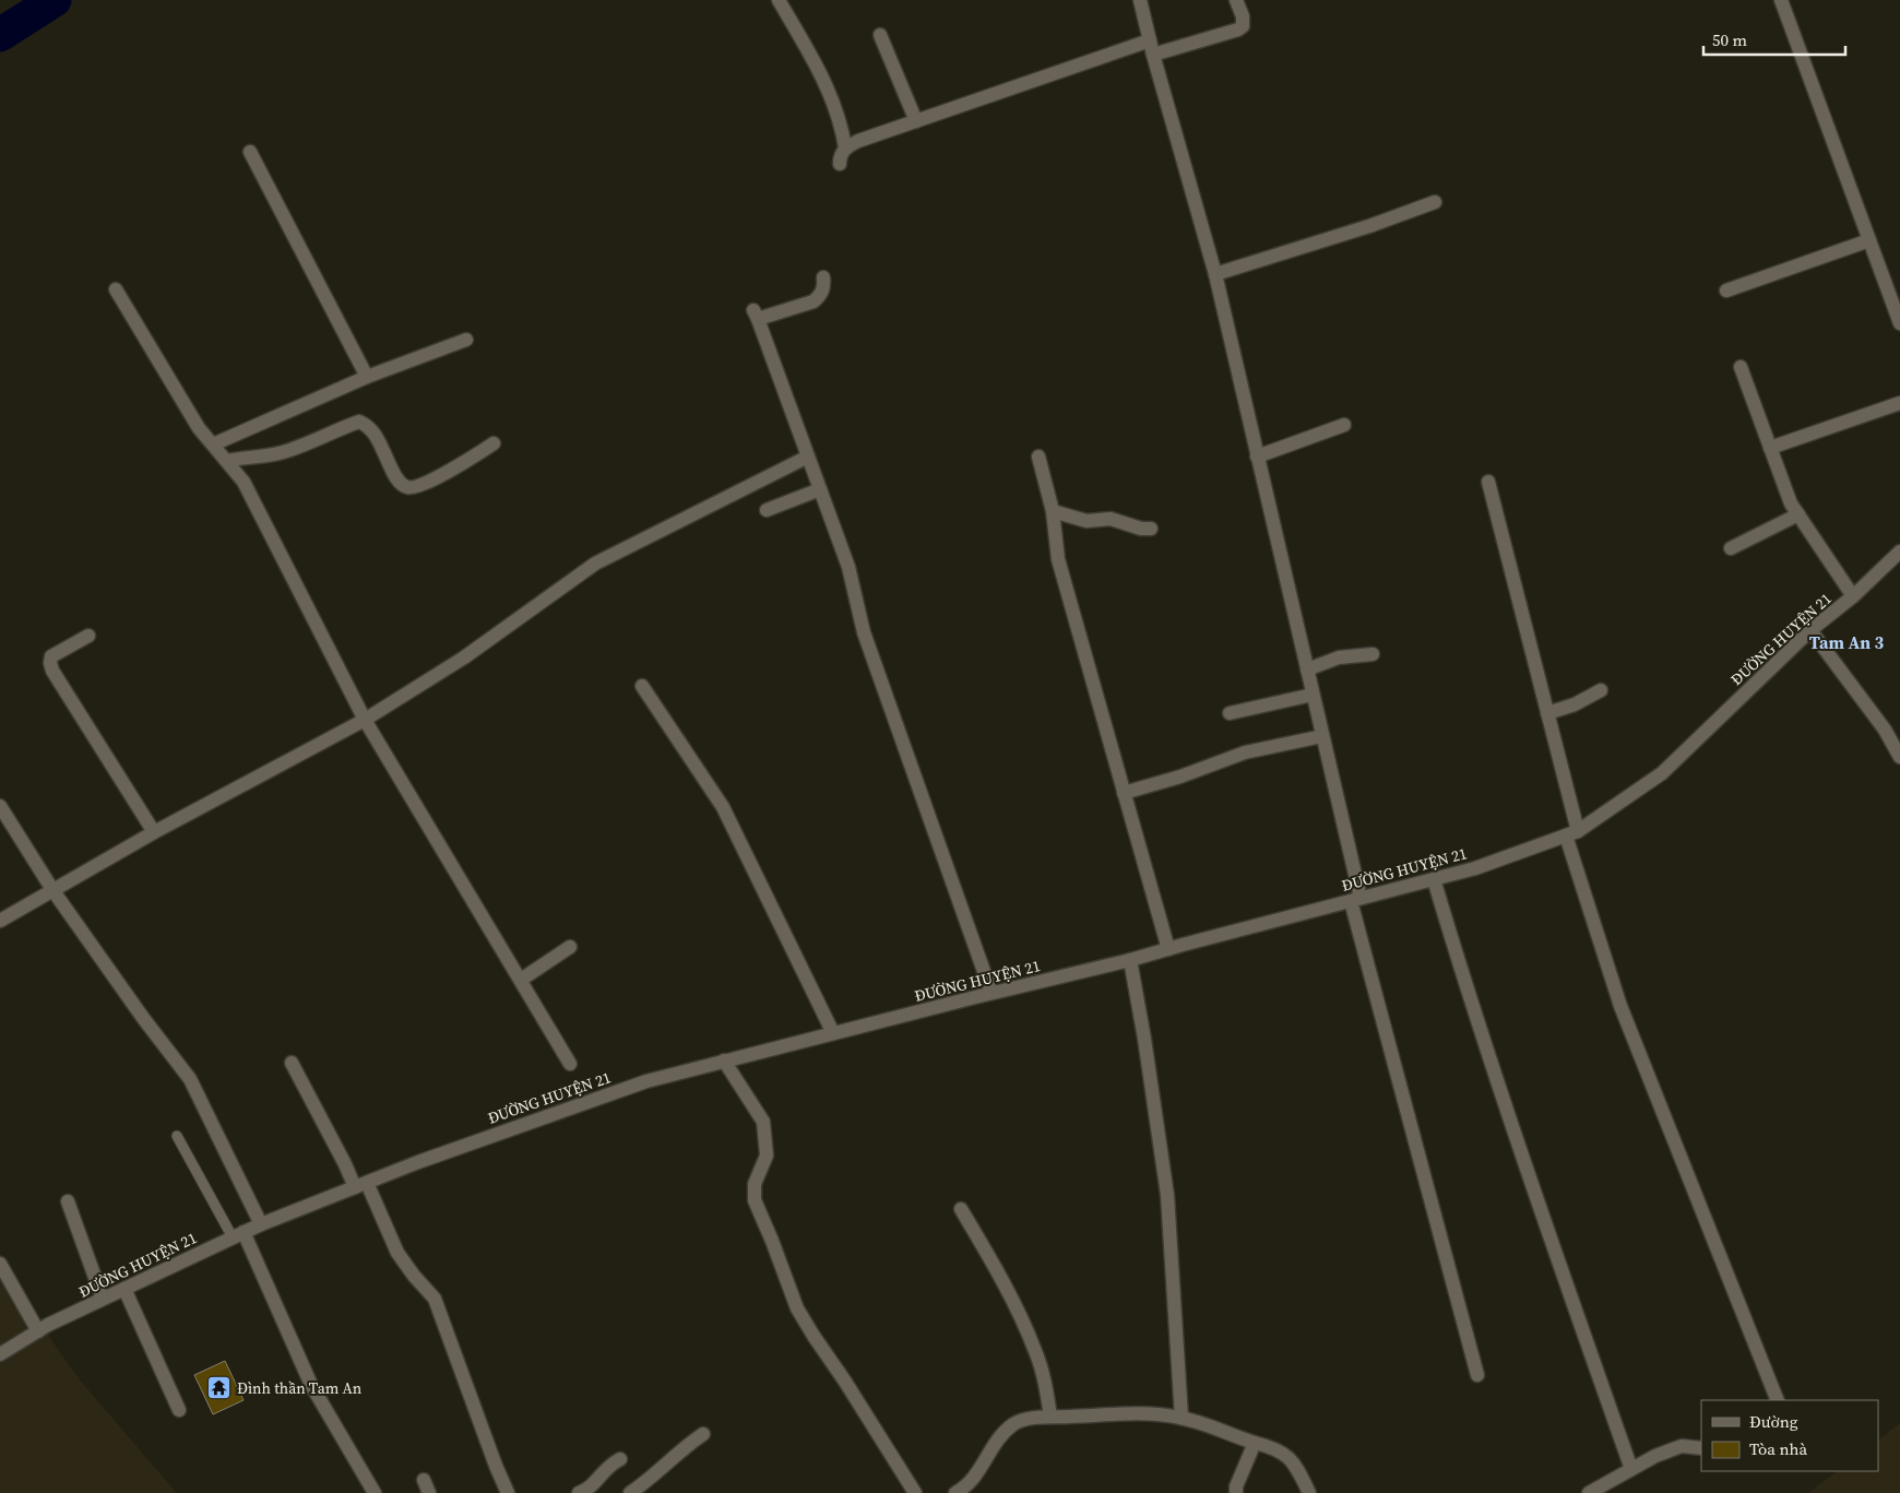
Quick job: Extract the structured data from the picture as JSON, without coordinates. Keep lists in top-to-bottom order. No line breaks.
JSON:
{"streets":{"street":["ĐƯỜNG HUYỆN 21"]},"districts":["Tam An 3"],"places":{"temple":["Đình thần Tam An"]},"legend":["Đường","Tòa nhà"],"scale_bar":"50 m"}
